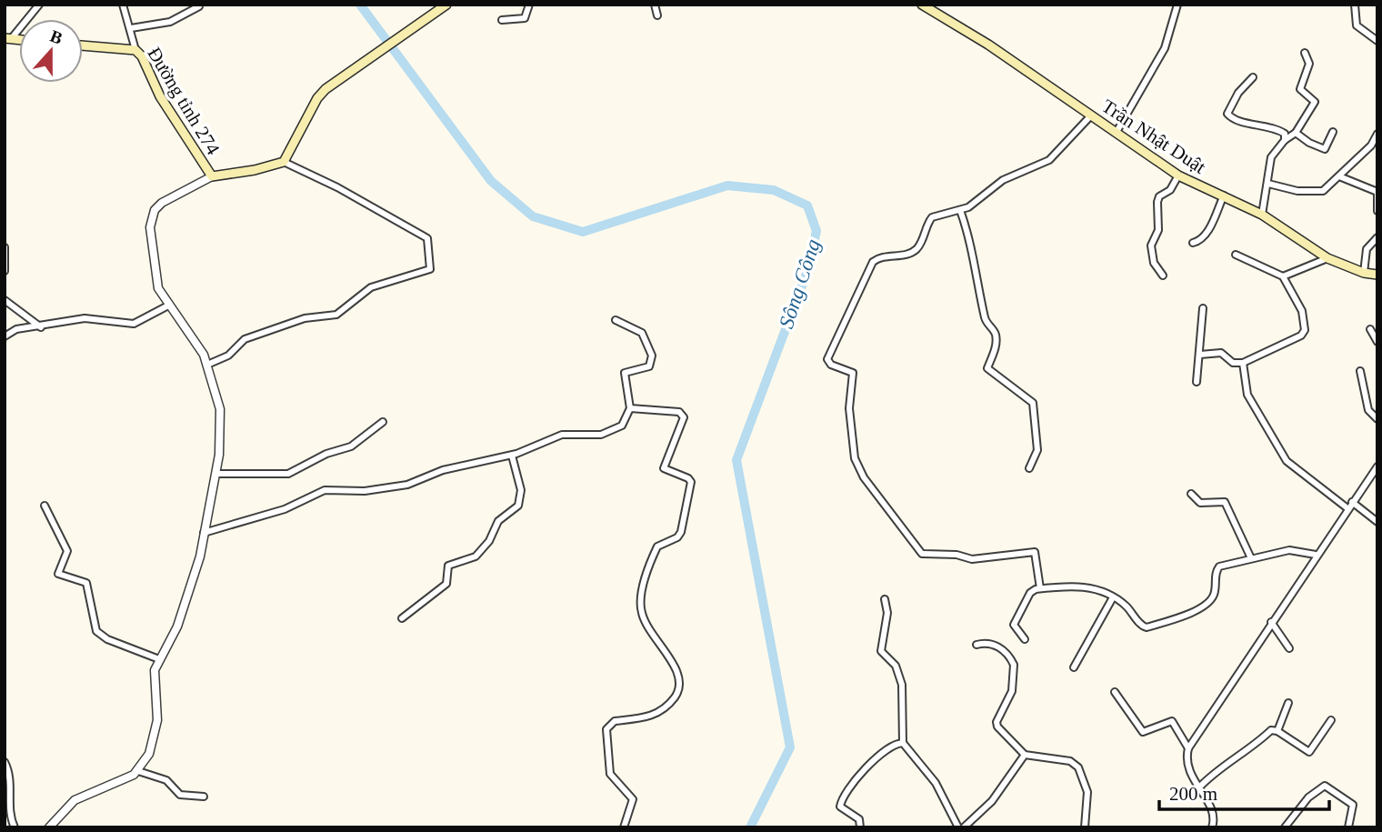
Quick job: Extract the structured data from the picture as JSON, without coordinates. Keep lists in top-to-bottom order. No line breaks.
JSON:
{"streets":{"main road":["Đường tỉnh 274","Trần Nhật Duật"]},"water":["Sông Công"],"scale_bar":"200 m","north":"top"}
